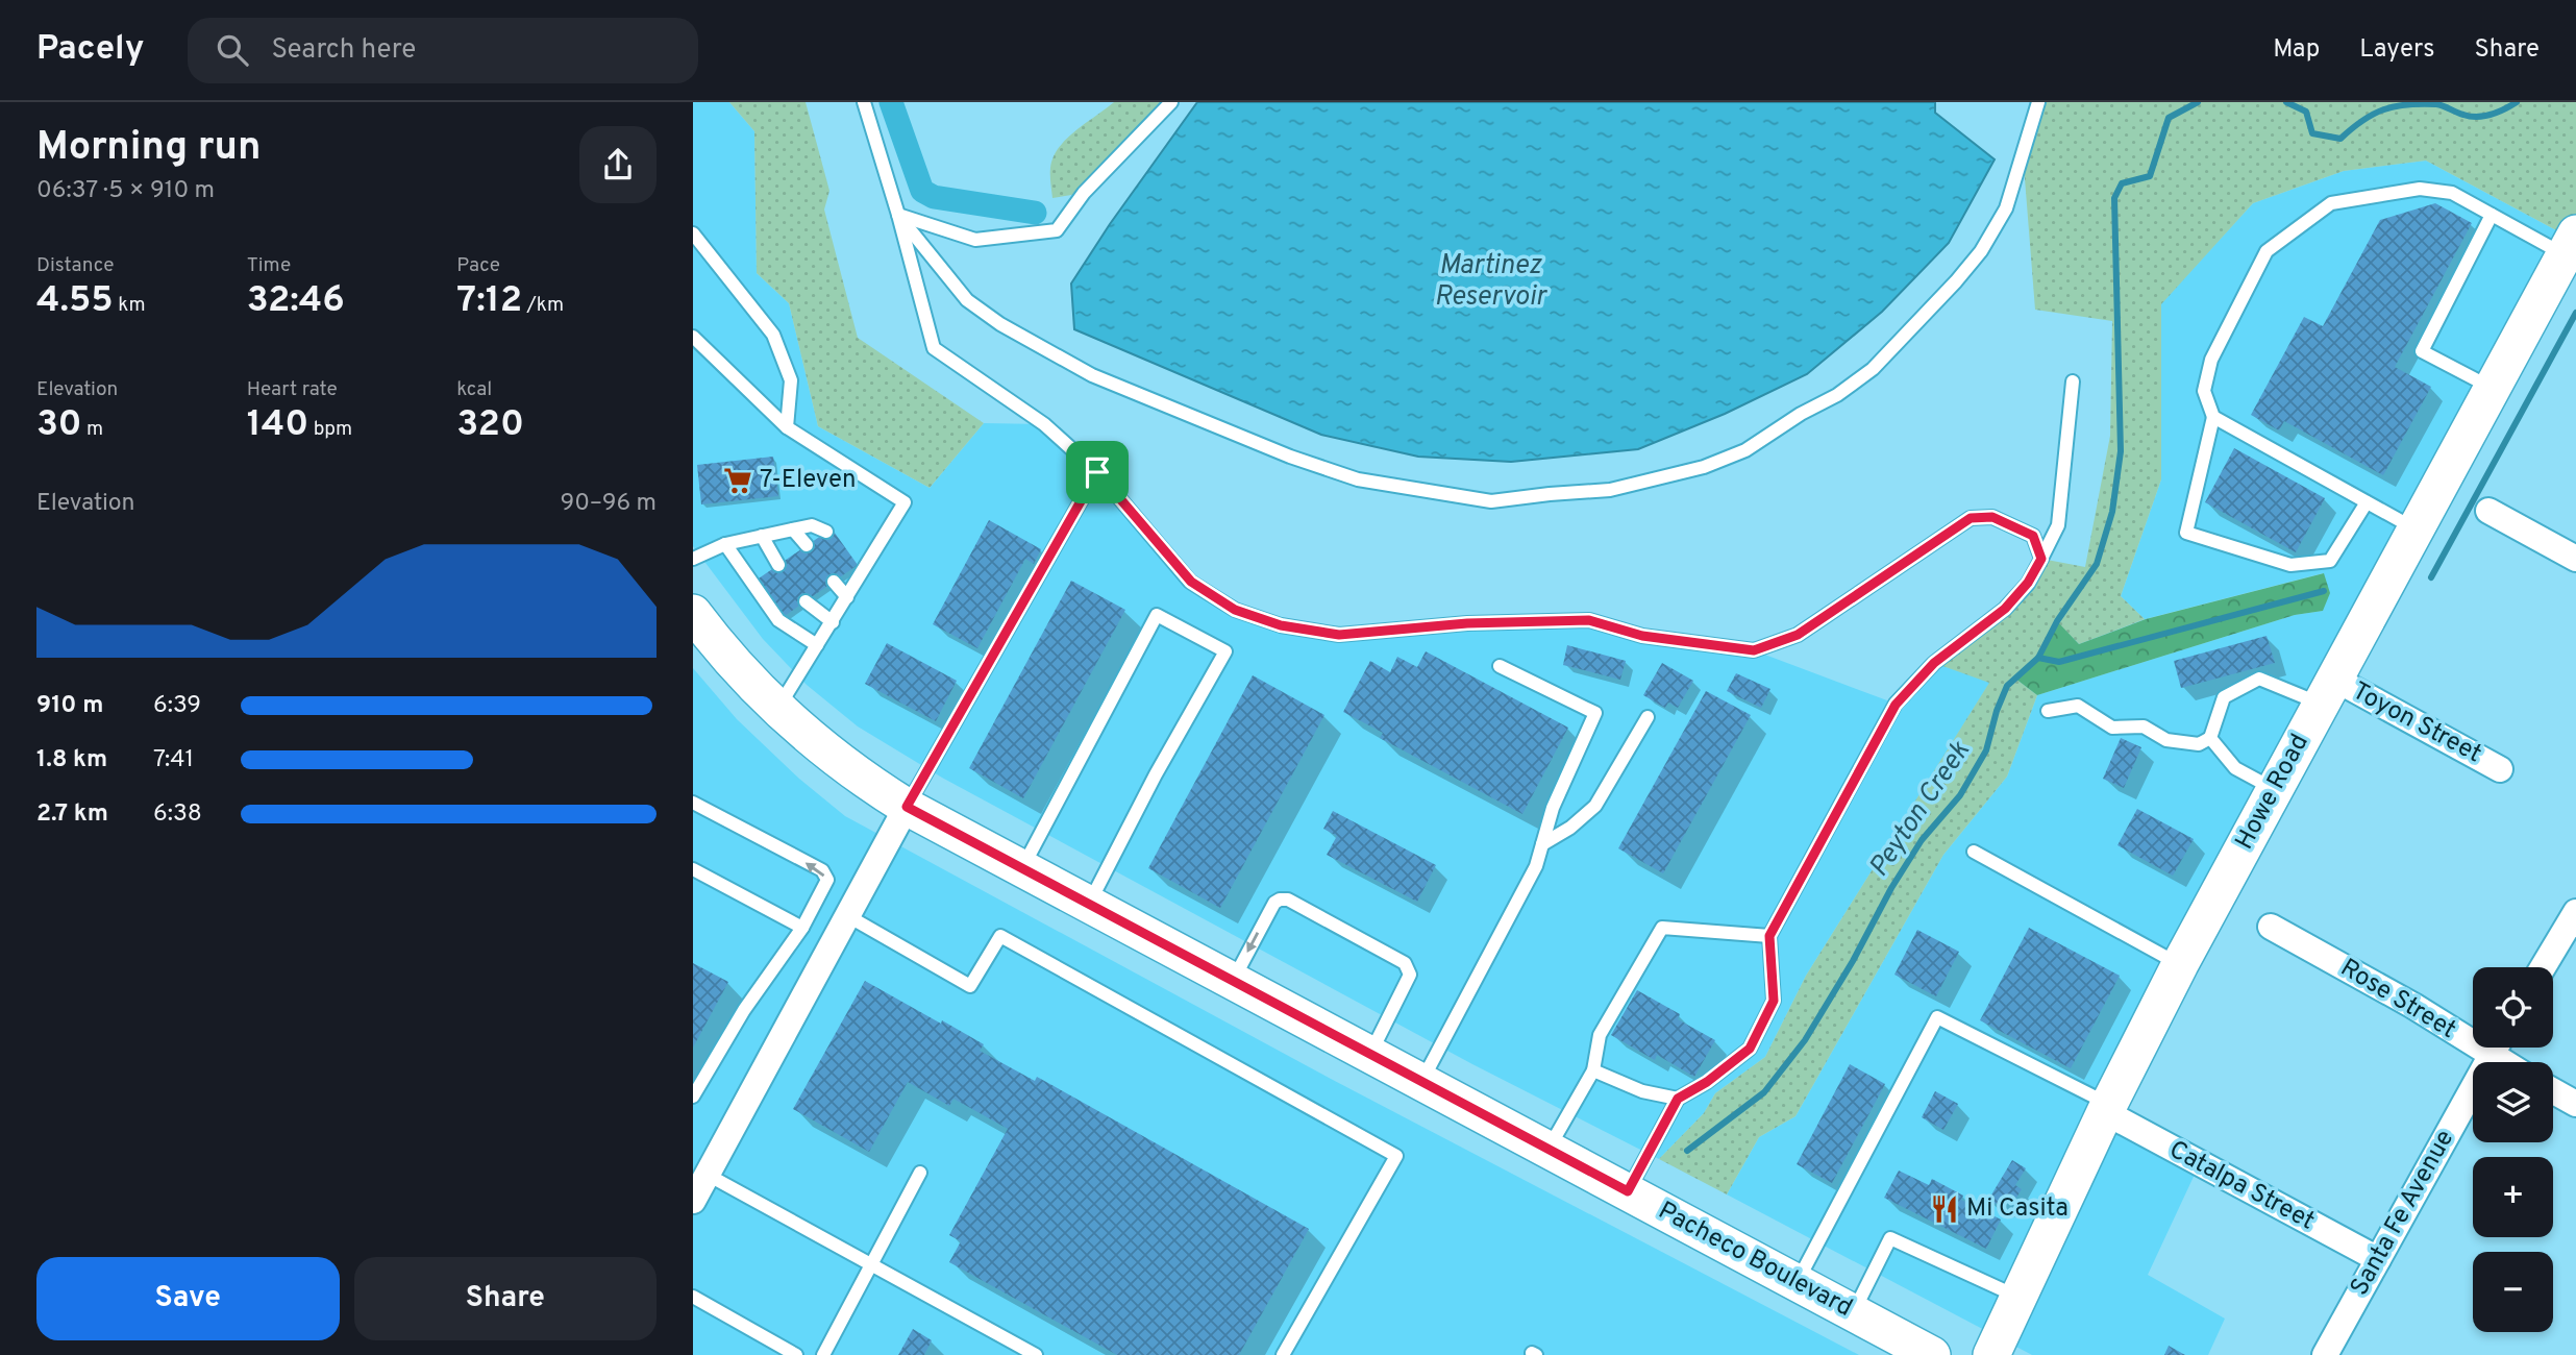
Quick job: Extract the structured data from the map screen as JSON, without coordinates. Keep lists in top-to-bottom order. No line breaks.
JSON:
{"streets":{"main road":["Howe Road","Pacheco Boulevard"],"street":["Toyon Street","Rose Street","Catalpa Street","Santa Fe Avenue"]},"crossings":[["Toyon Street","Howe Road"],["Howe Road","Catalpa Street"],["Catalpa Street","Santa Fe Avenue"]],"water":["Martinez Reservoir","Peyton Creek"],"places":{"supermarket":["7-Eleven"],"restaurant":["Mi Casita"]},"page":{"header":"Pacely","search":"Search here","nav":["Map","Layers","Share"],"heading":["Morning run","06:37 · 5 × 910 m"],"stats":[["Distance","4.55 km"],["Time","32:46"],["Pace","7:12 /km"],["Elevation","30 m"],["Heart rate","140 bpm"],["kcal","320"]],"chart":["Elevation","90–96 m"],"list":[{"name":"910 m","note":"6:39"},{"name":"1.8 km","note":"7:41"},{"name":"2.7 km","note":"6:38"}],"map_buttons":["+","−"],"buttons":["Save","Share"]}}
